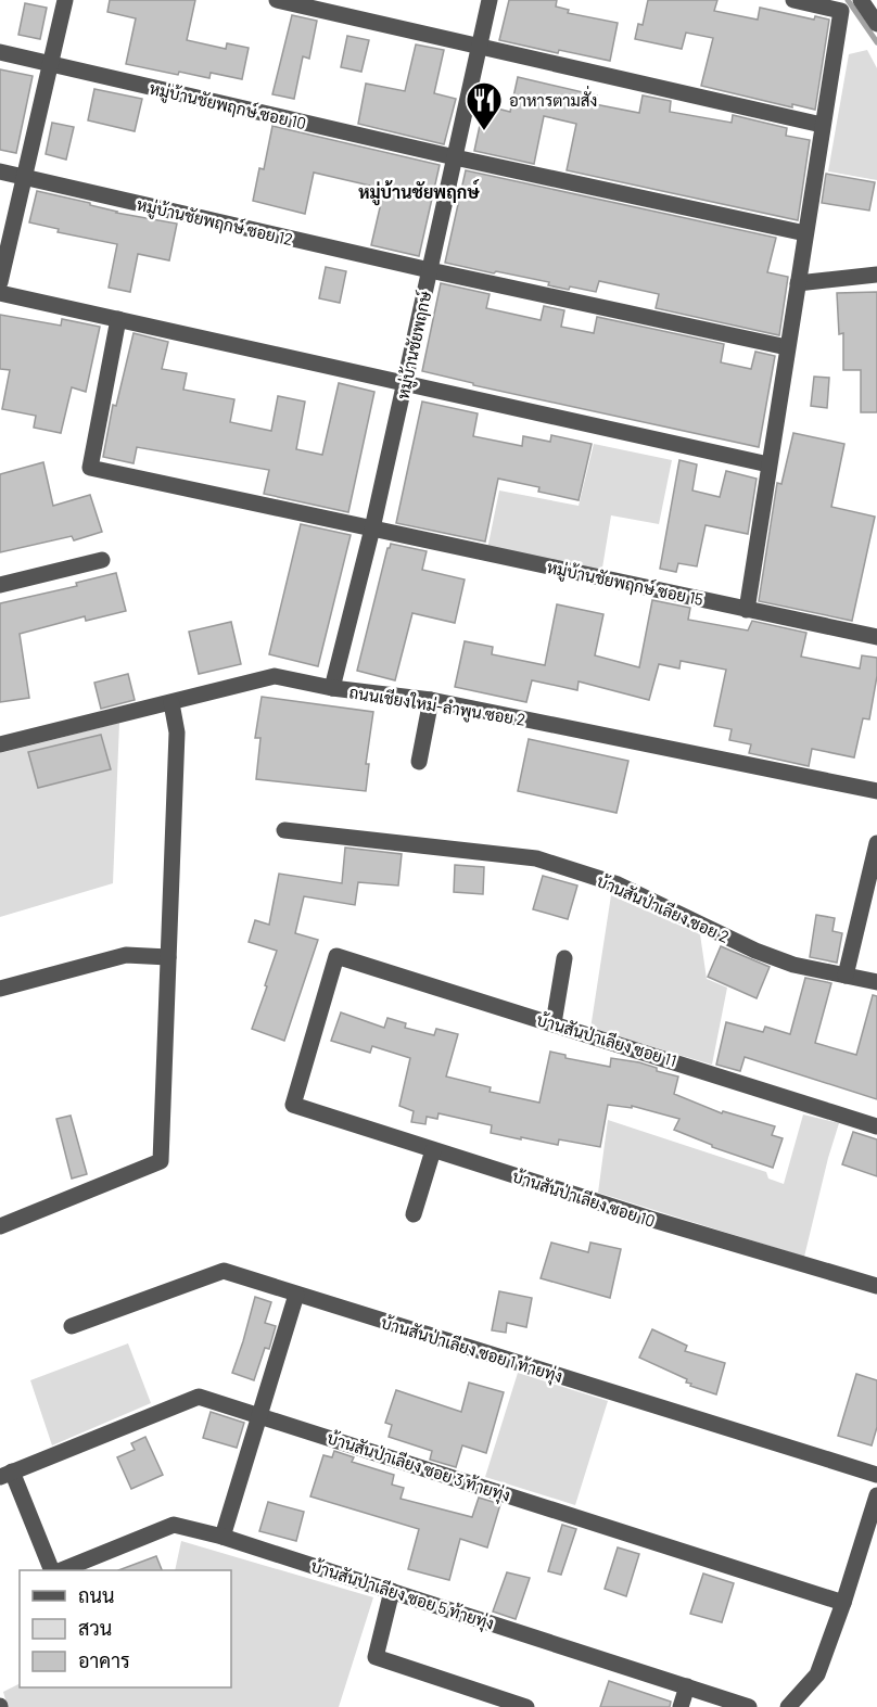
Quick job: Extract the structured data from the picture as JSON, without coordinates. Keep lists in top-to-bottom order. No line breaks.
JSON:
{"streets":{"street":["หมู่บ้านชัยพฤกษ์ ซอย 10","หมู่บ้านชัยพฤกษ์ ซอย 12","หมู่บ้านชัยพฤกษ์","หมู่บ้านชัยพฤกษ์ ซอย 15","ถนนเชียงใหม่-ลำพูน ซอย 2","บ้านสันป่าเลียง ซอย 2","บ้านสันป่าเลียง ซอย 11","บ้านสันป่าเลียง ซอย 10","บ้านสันป่าเลียง ซอย 1 ท้ายทุ่ง","บ้านสันป่าเลียง ซอย 3 ท้ายทุ่ง","บ้านสันป่าเลียง ซอย 5 ท้ายทุ่ง"]},"crossings":[["หมู่บ้านชัยพฤกษ์ ซอย 10","หมู่บ้านชัยพฤกษ์"],["หมู่บ้านชัยพฤกษ์ ซอย 12","หมู่บ้านชัยพฤกษ์"],["หมู่บ้านชัยพฤกษ์","หมู่บ้านชัยพฤกษ์ ซอย 15"],["หมู่บ้านชัยพฤกษ์","ถนนเชียงใหม่-ลำพูน ซอย 2"],["บ้านสันป่าเลียง ซอย 11","บ้านสันป่าเลียง ซอย 10"]],"districts":["หมู่บ้านชัยพฤกษ์"],"places":{"restaurant":["อาหารตามสั่ง"]},"legend":["ถนน","สวน","อาคาร"]}
